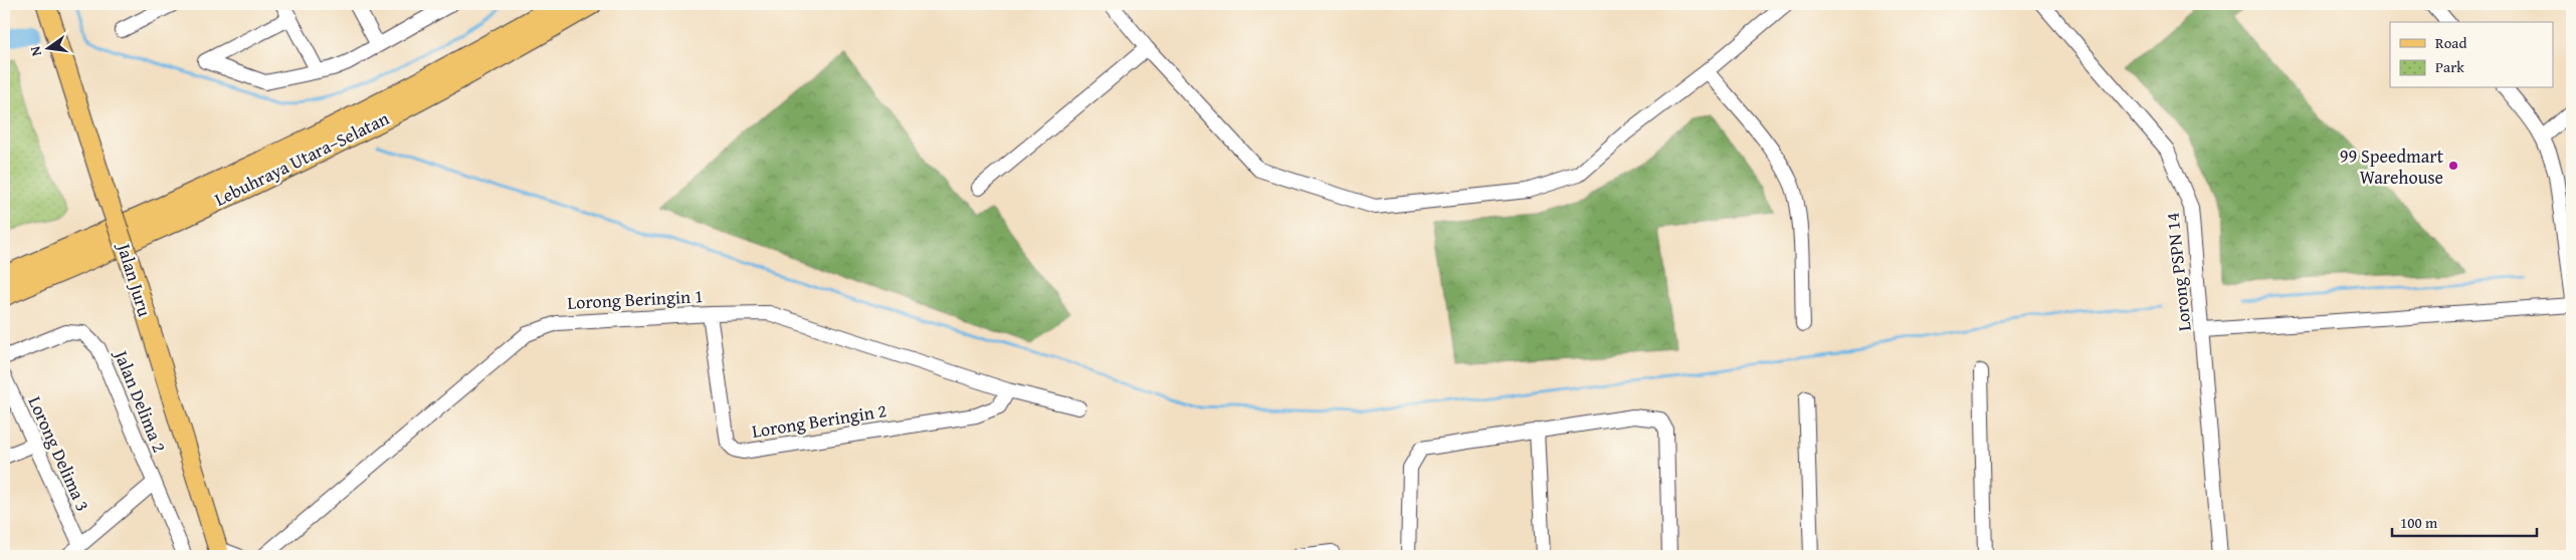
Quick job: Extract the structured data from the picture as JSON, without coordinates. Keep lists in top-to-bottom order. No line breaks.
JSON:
{"streets":{"highway":["Lebuhraya Utara–Selatan"],"main road":["Jalan Juru"],"street":["Lorong PSPN 14","Lorong Beringin 1","Jalan Delima 2","Lorong Beringin 2","Lorong Delima 3"]},"crossings":[["Lorong Beringin 1","Lorong Beringin 2"]],"places":["99 Speedmart Warehouse"],"legend":["Road","Park"],"scale_bar":"100 m","north":"left"}
